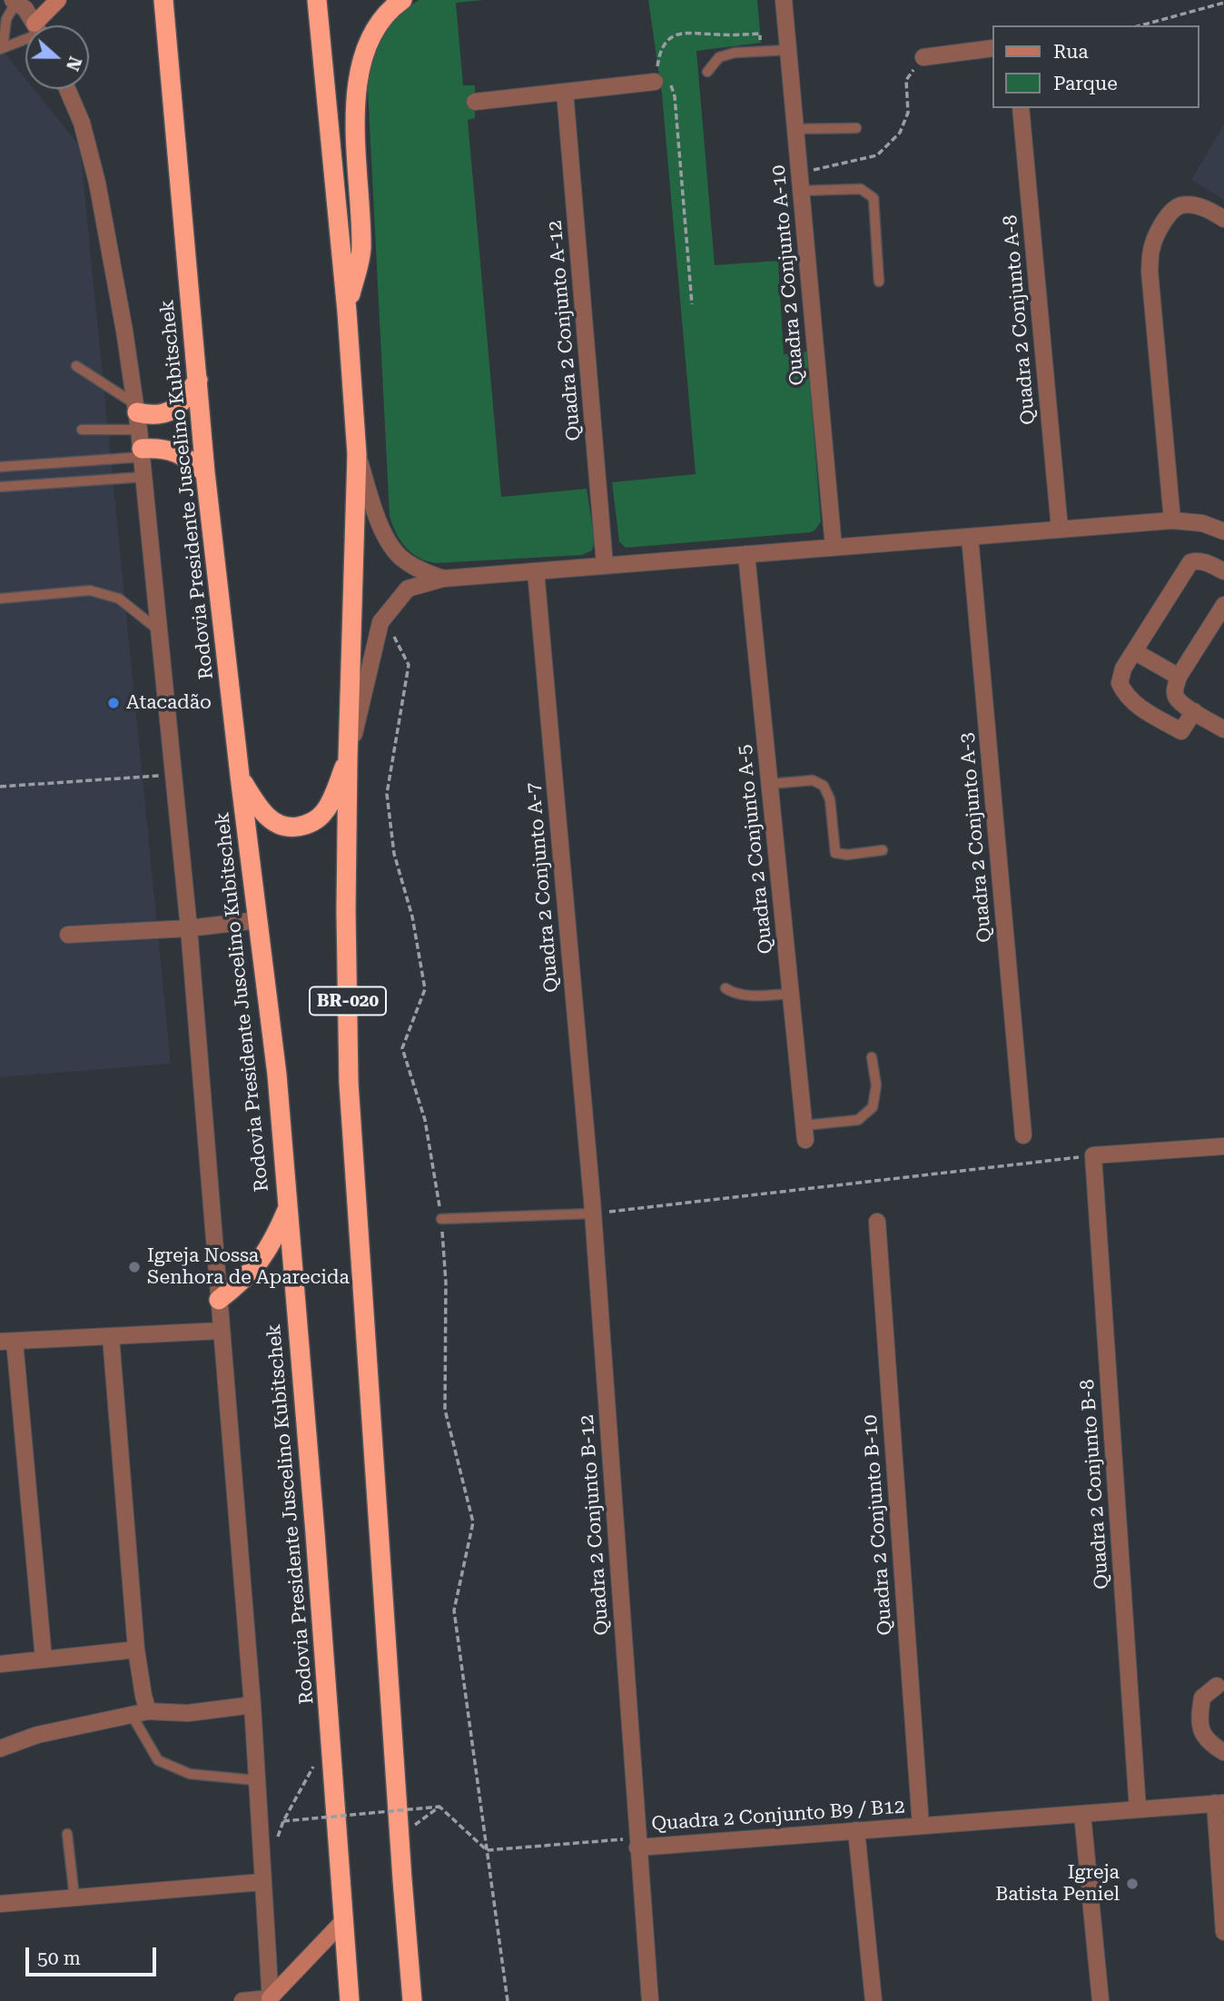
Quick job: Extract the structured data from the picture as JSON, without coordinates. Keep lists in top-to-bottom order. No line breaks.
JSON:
{"streets":{"highway":["Rodovia Presidente Juscelino Kubitschek","BR-020"],"street":["Quadra 2 Conjunto A-10","Quadra 2 Conjunto A-8","Quadra 2 Conjunto A-12","Quadra 2 Conjunto A-3","Quadra 2 Conjunto A-5","Quadra 2 Conjunto A-7","Quadra 2 Conjunto B-8","Quadra 2 Conjunto B-12","Quadra 2 Conjunto B-10","Quadra 2 Conjunto B9 / B12"]},"crossings":[["Quadra 2 Conjunto A-7","Quadra 2 Conjunto B-12"],["Quadra 2 Conjunto B-8","Quadra 2 Conjunto B9 / B12"],["Quadra 2 Conjunto B-12","Quadra 2 Conjunto B9 / B12"],["Quadra 2 Conjunto B-10","Quadra 2 Conjunto B9 / B12"]],"places":["Atacadão","Igreja Nossa Senhora de Aparecida","Igreja Batista Peniel"],"legend":["Rua","Parque"],"scale_bar":"50 m","north":"right"}
